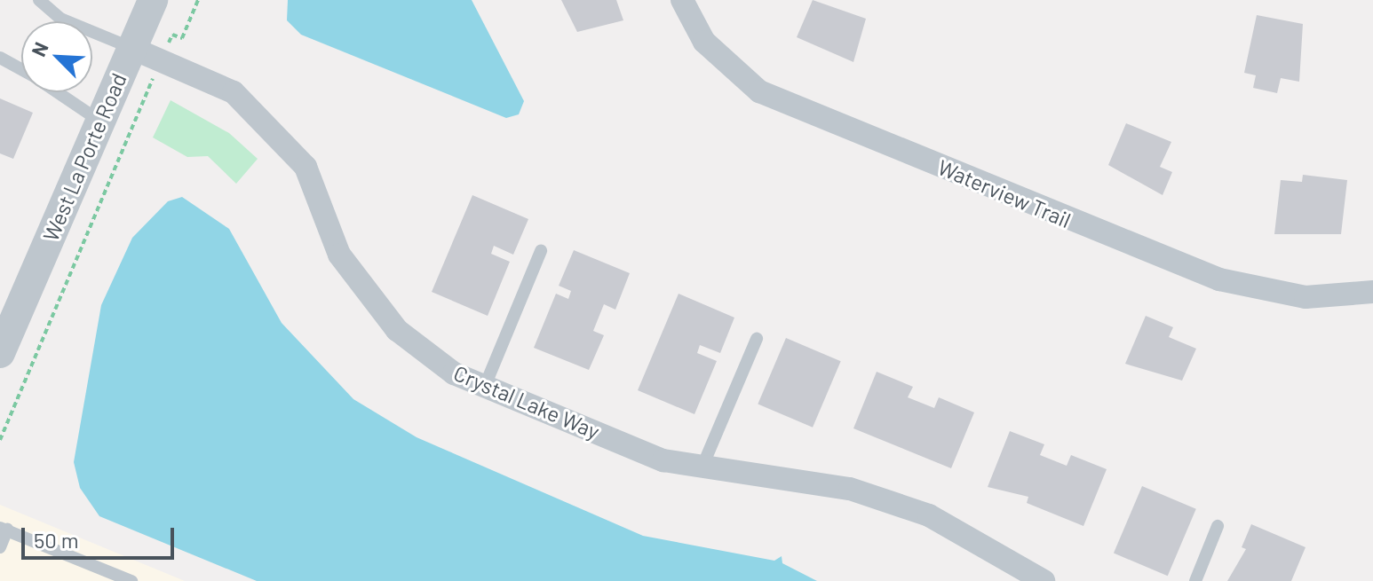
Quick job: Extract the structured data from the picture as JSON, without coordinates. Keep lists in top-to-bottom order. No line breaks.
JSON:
{"streets":{"street":["West La Porte Road","Waterview Trail","Crystal Lake Way"]},"crossings":[["West La Porte Road","Crystal Lake Way"]],"scale_bar":"50 m","north":"top left"}
